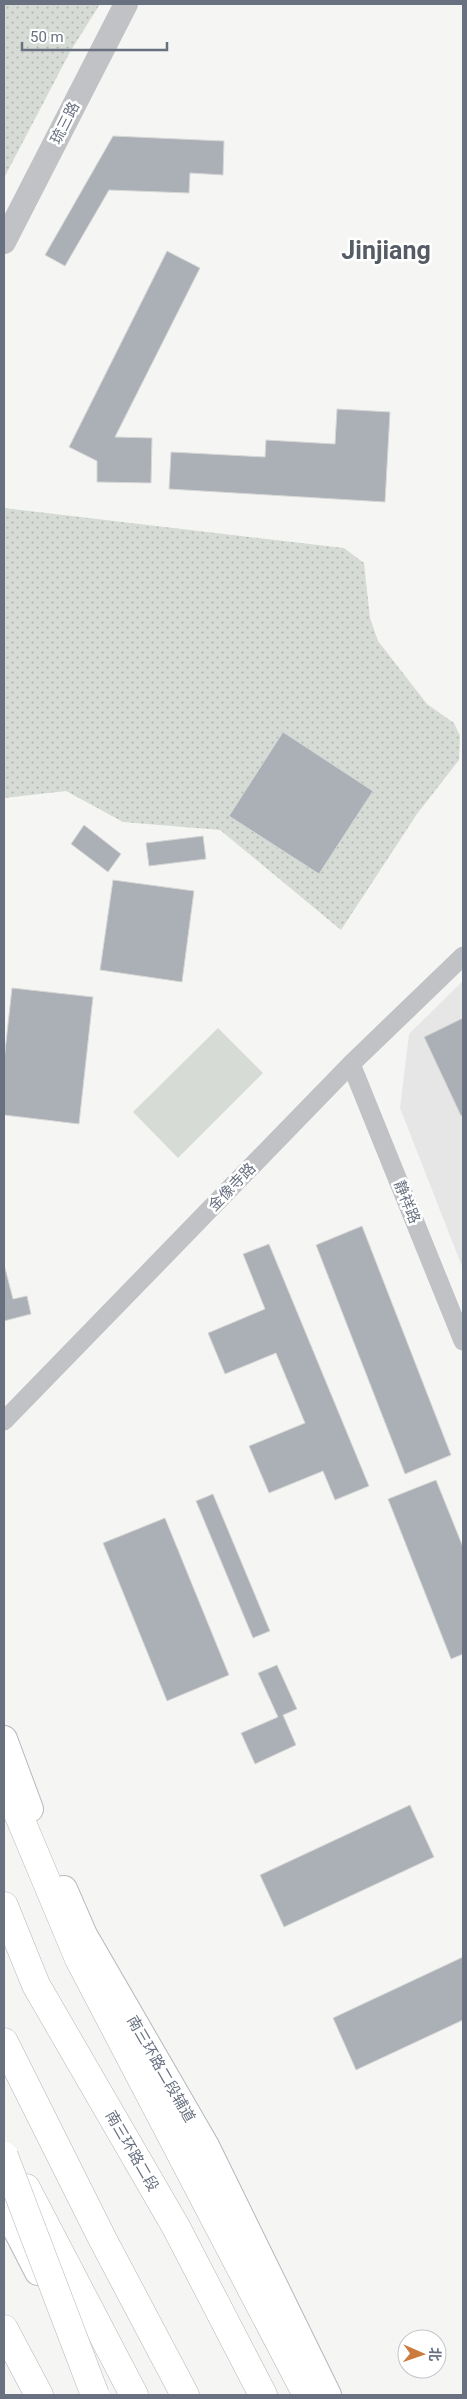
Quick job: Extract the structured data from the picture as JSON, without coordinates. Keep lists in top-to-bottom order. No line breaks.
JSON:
{"streets":{"highway":["南三环路二段"],"main road":["南三环路二段辅道"],"street":["琉三路","金像寺路","静祥路"]},"crossings":[["金像寺路","静祥路"]],"districts":["Jinjiang"],"scale_bar":"50 m","north":"right"}
